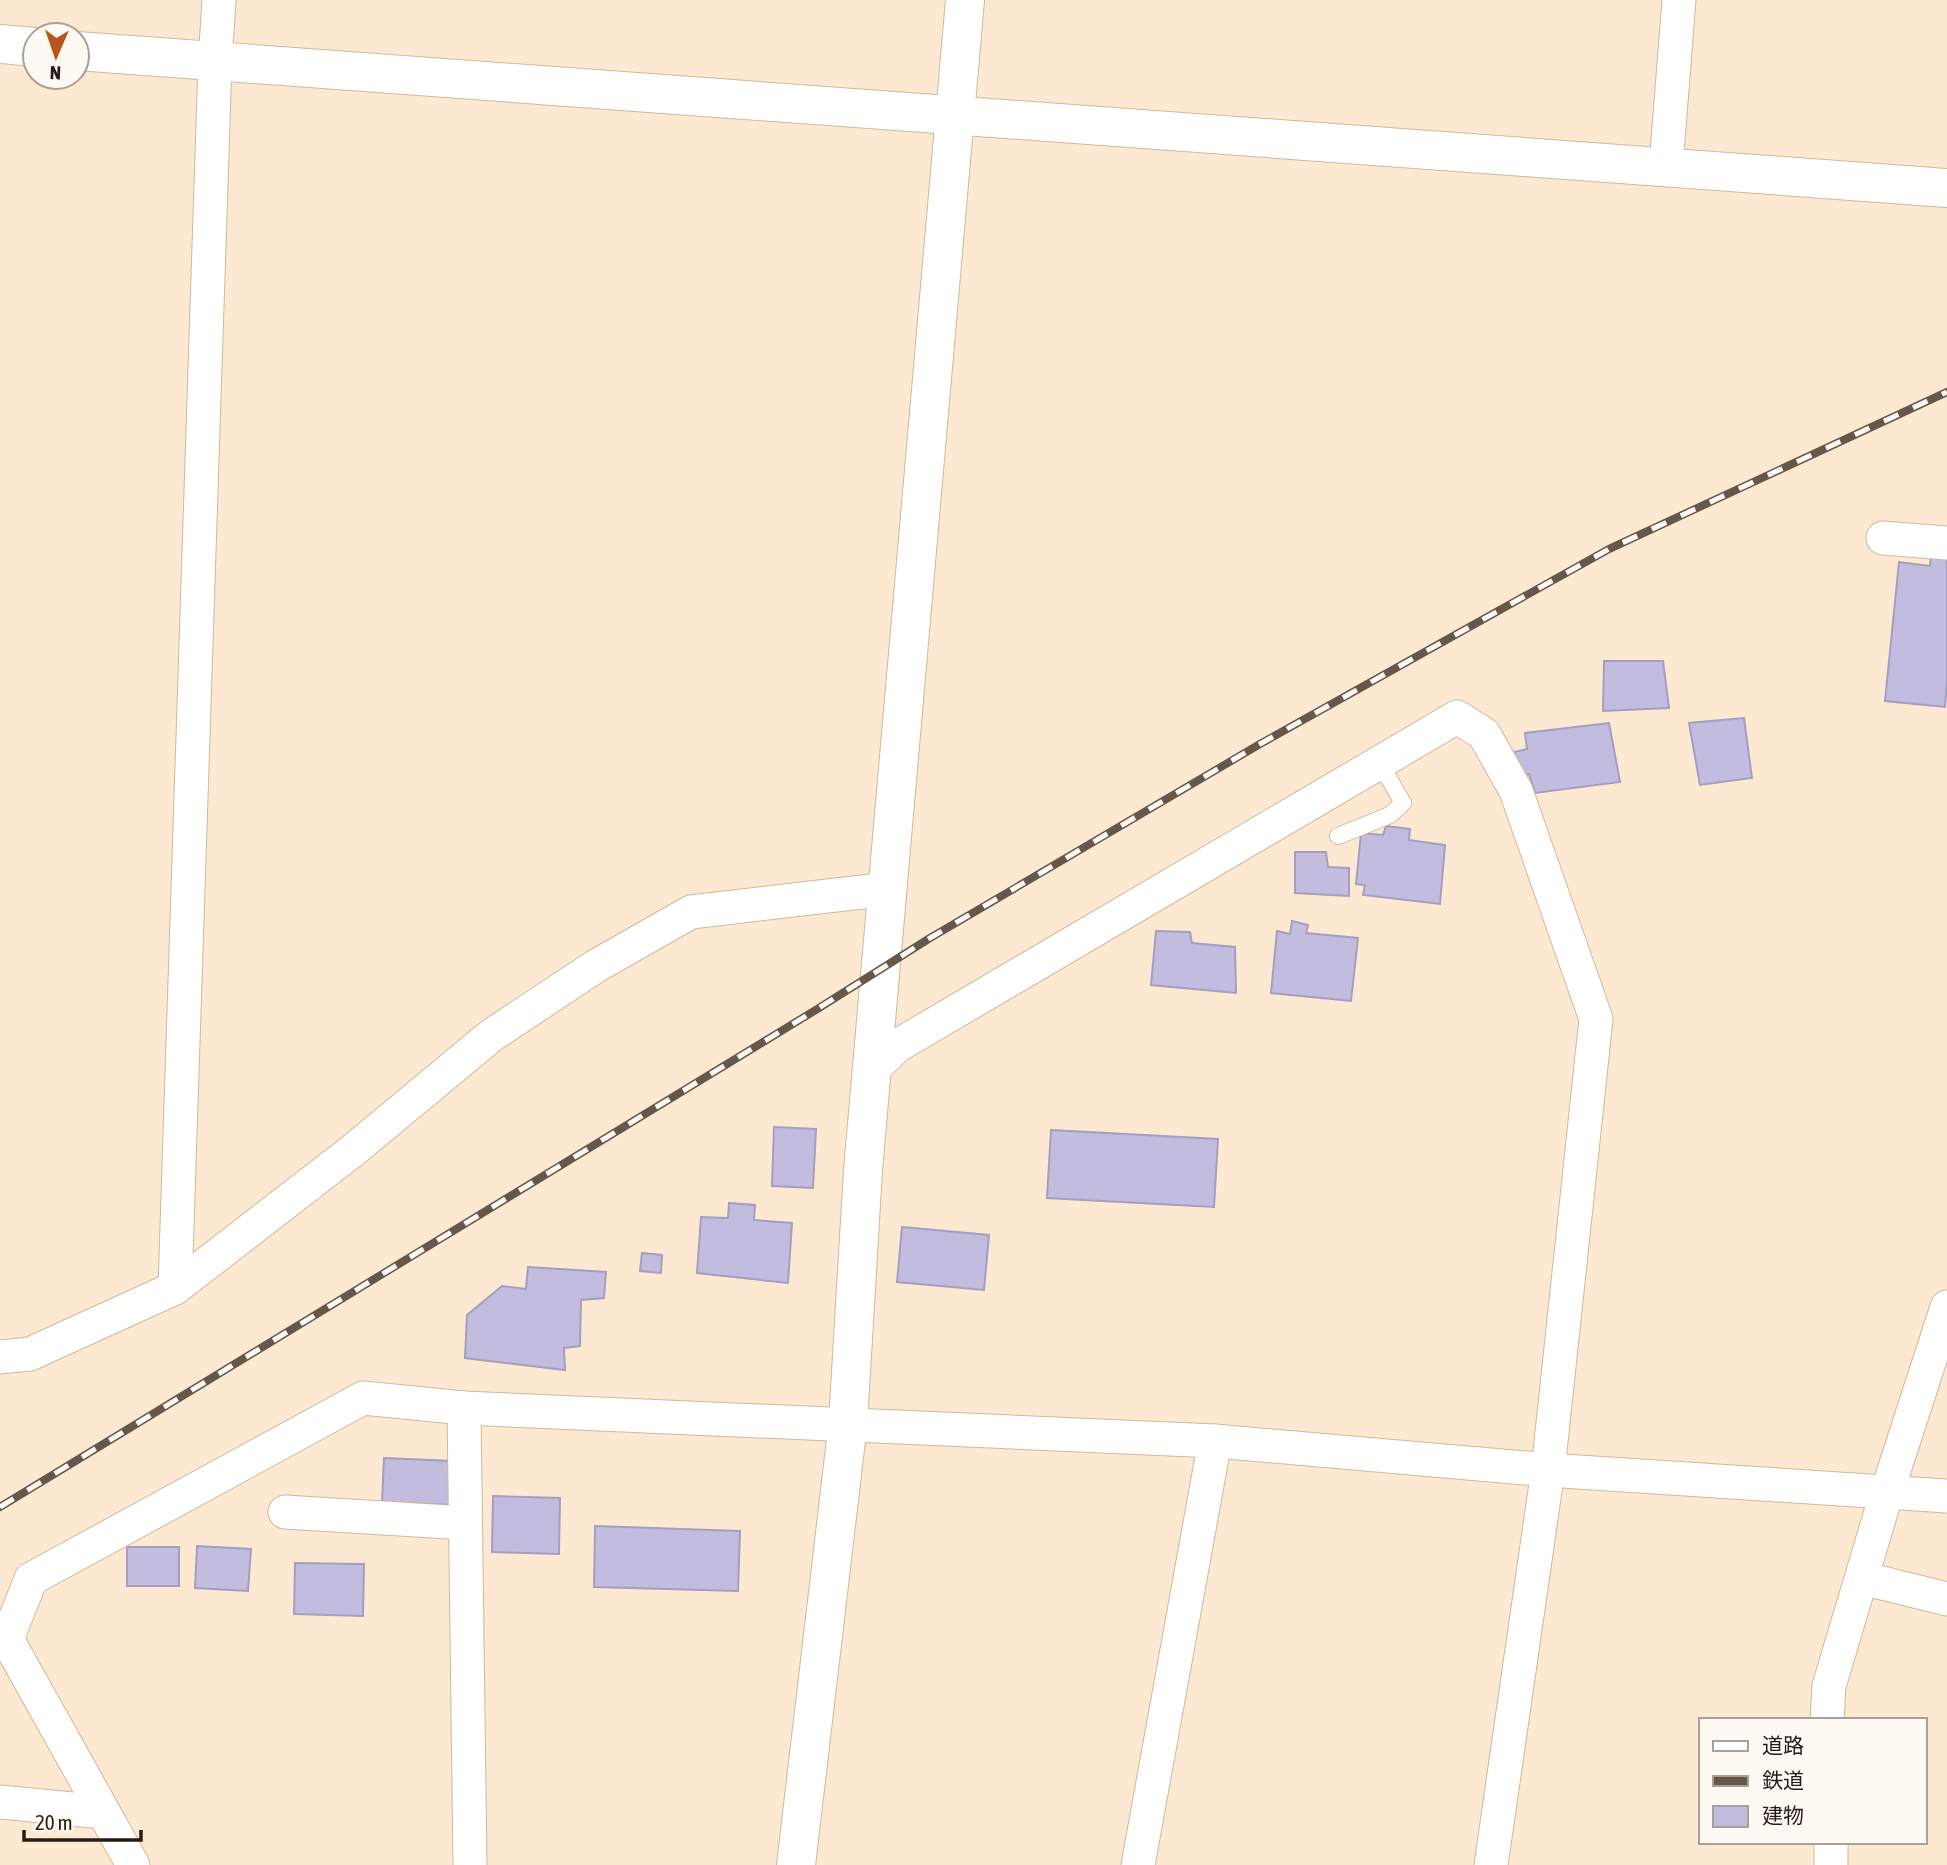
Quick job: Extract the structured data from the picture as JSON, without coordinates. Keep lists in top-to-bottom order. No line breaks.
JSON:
{"legend":["道路","鉄道","建物"],"scale_bar":"20 m","north":"bottom"}
